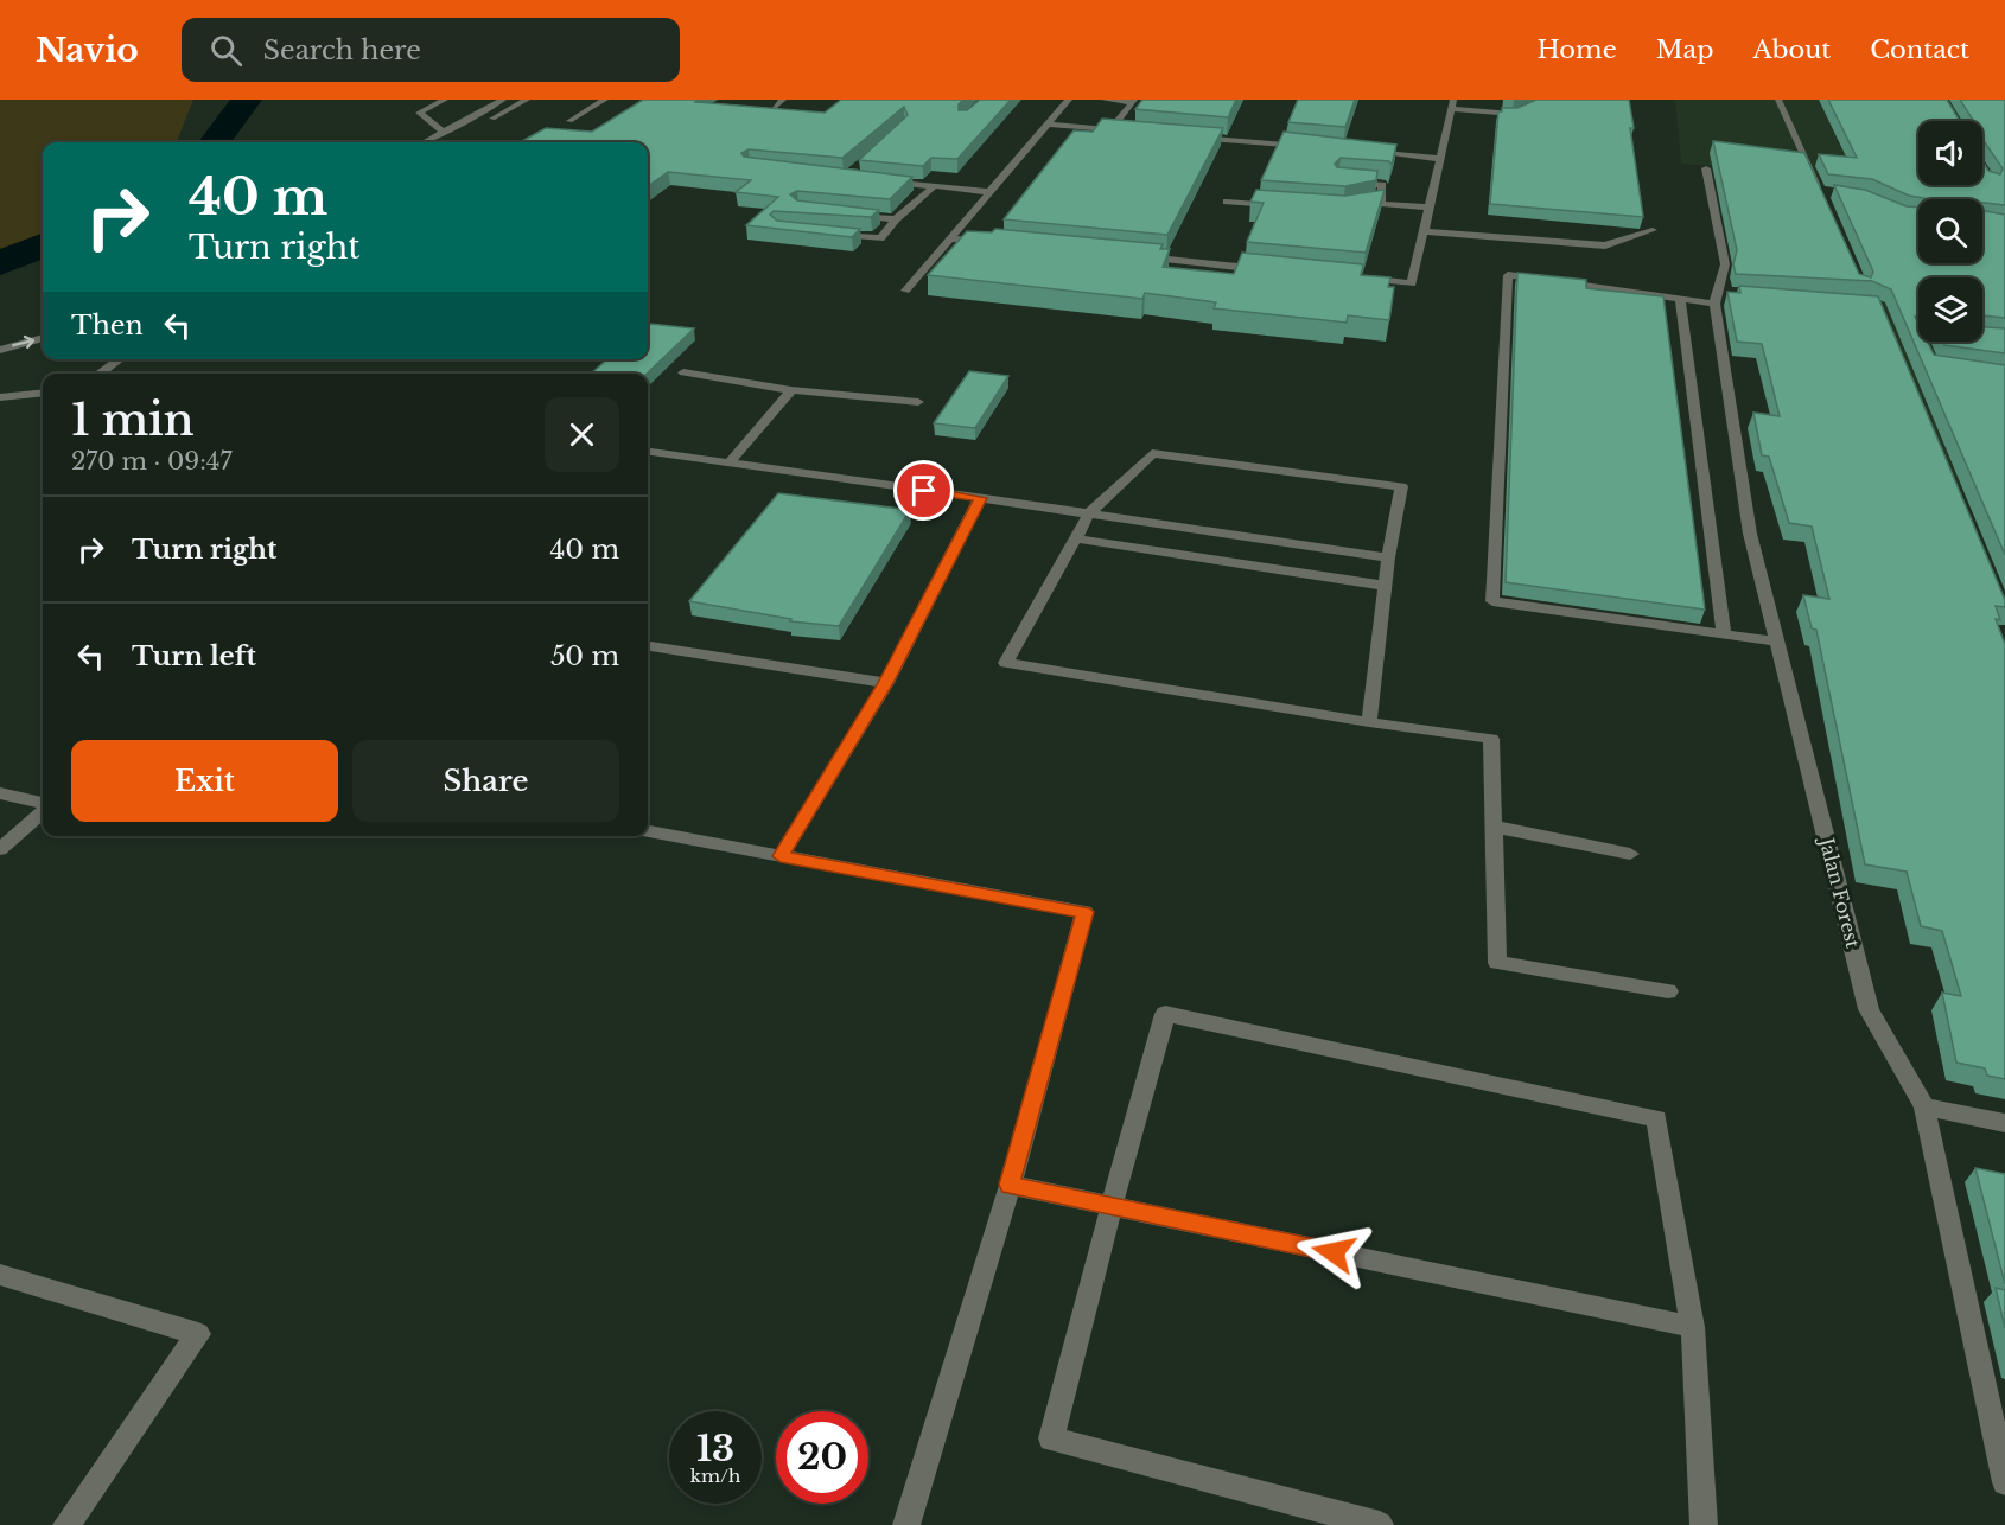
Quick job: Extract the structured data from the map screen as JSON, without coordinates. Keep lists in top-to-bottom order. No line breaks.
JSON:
{"streets":{"street":["Jalan Forest"]},"page":{"header":"Navio","search":"Search here","nav":["Home","Map","About","Contact"],"turn":["40 m","Turn right"],"then":"Then","heading":["1 min","270 m · 09:47"],"list":[{"name":"Turn right","value":"40 m"},{"name":"Turn left","value":"50 m"}],"buttons":["Exit","Share"],"speed":"13 km/h","limit":"20"}}
